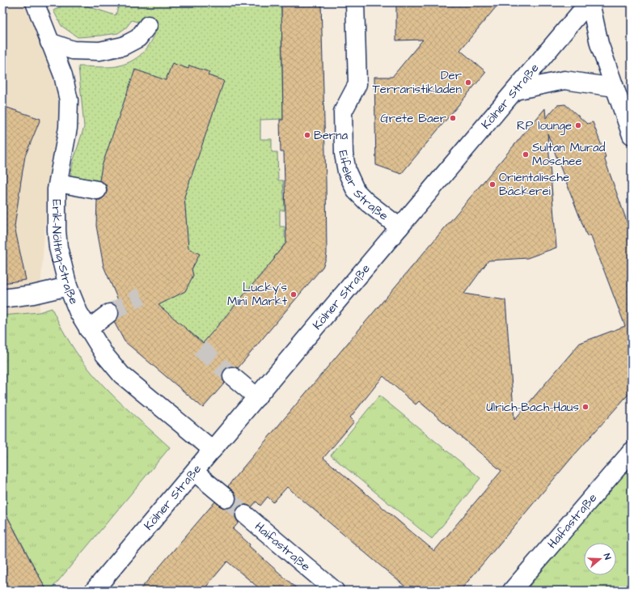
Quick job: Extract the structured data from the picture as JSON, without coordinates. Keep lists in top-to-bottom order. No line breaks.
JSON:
{"streets":{"street":["Kölner Straße","Eifeler Straße","Erik-Nölting-Straße","Haifastraße"]},"crossings":[["Kölner Straße","Eifeler Straße"],["Kölner Straße","Erik-Nölting-Straße"]],"places":["Der Terraristikladen","Grete Baer","RP lounge","Berna","Sultan Murad Moschee","Orientalische Bäckerei","Lucky's Mini Markt","Ulrich-Bach-Haus"],"north":"right"}
